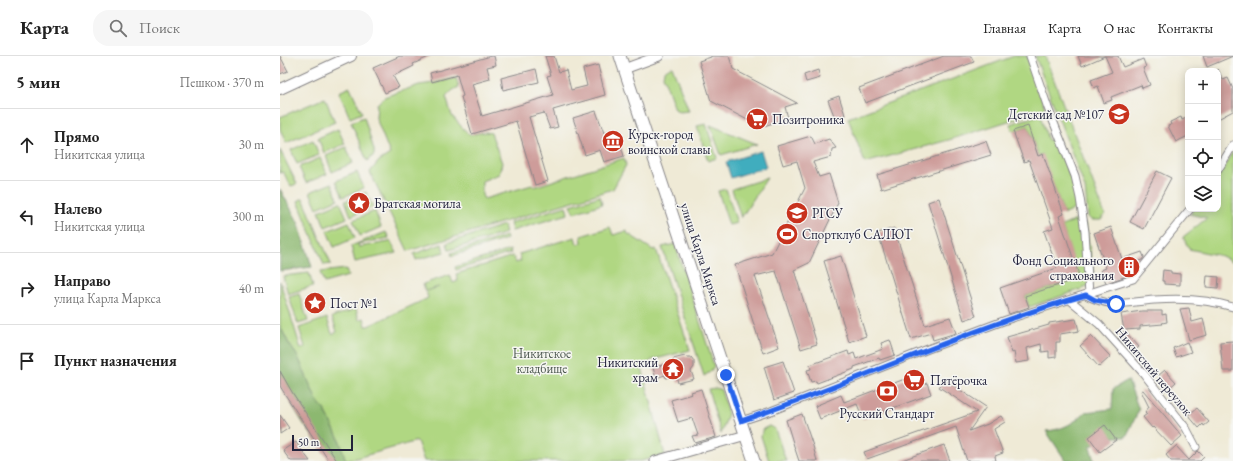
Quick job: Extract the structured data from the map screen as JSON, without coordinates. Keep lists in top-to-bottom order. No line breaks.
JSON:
{"streets":{"main road":["улица Карла Маркса"],"street":["Никитский переулок"]},"parks":["Никитское кладбище"],"places":{"school or university":["Детский сад №107","РГСУ"],"supermarket":["Позитроника","Пятёрочка"],"museum":["Курск-город воинской славы"],"place":["Братская могила","Пост №1"],"sports":["Спортклуб САЛЮТ"],"building":["Фонд Социального страхования"],"temple":["Никитский храм"],"bank":["Русский Стандарт"]},"scale_bar":"50 m","page":{"header":"Карта","search":"Поиск","nav":["Главная","Карта","О нас","Контакты"],"heading":["5 мин","Пешком · 370 m"],"map_buttons":["+","−"],"list":[["Прямо","Никитская улица","30 m"],["Налево","Никитская улица","300 m"],["Направо","улица Карла Маркса","40 m"],"Пункт назначения"],"scale":"50 m"}}
